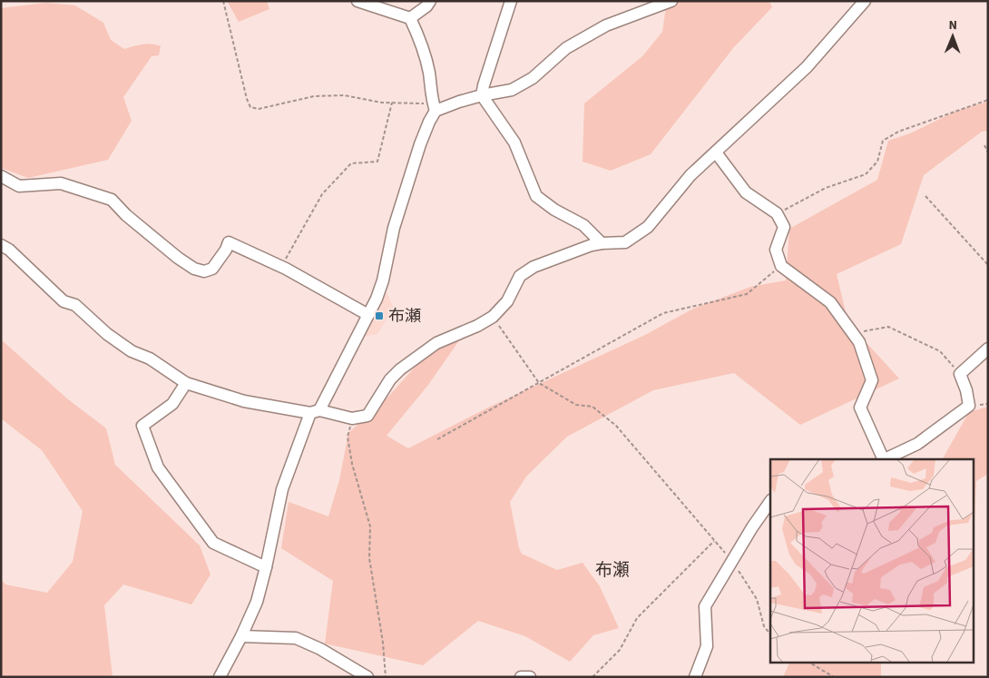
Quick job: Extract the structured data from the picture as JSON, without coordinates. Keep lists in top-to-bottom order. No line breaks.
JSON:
{"districts":["布瀬"],"places":{"transit":["布瀬"]},"north":"top"}
